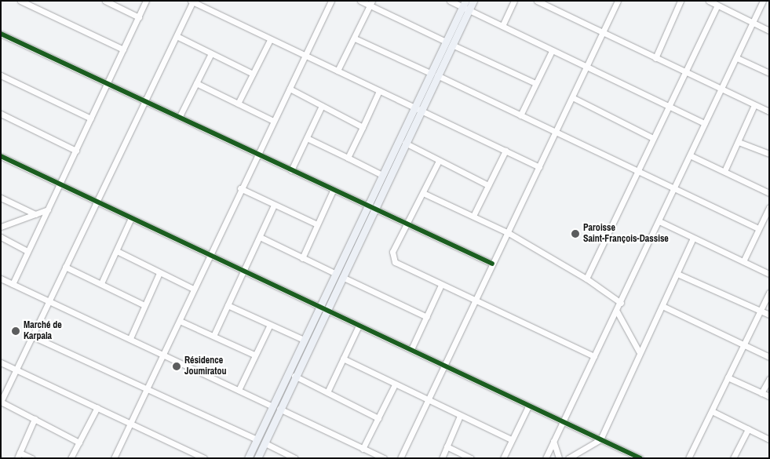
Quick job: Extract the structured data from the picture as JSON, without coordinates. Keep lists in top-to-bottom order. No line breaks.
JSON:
{"places":["Paroisse Saint-François-Dassise","Marché de Karpala","Résidence Joumiratou"]}
